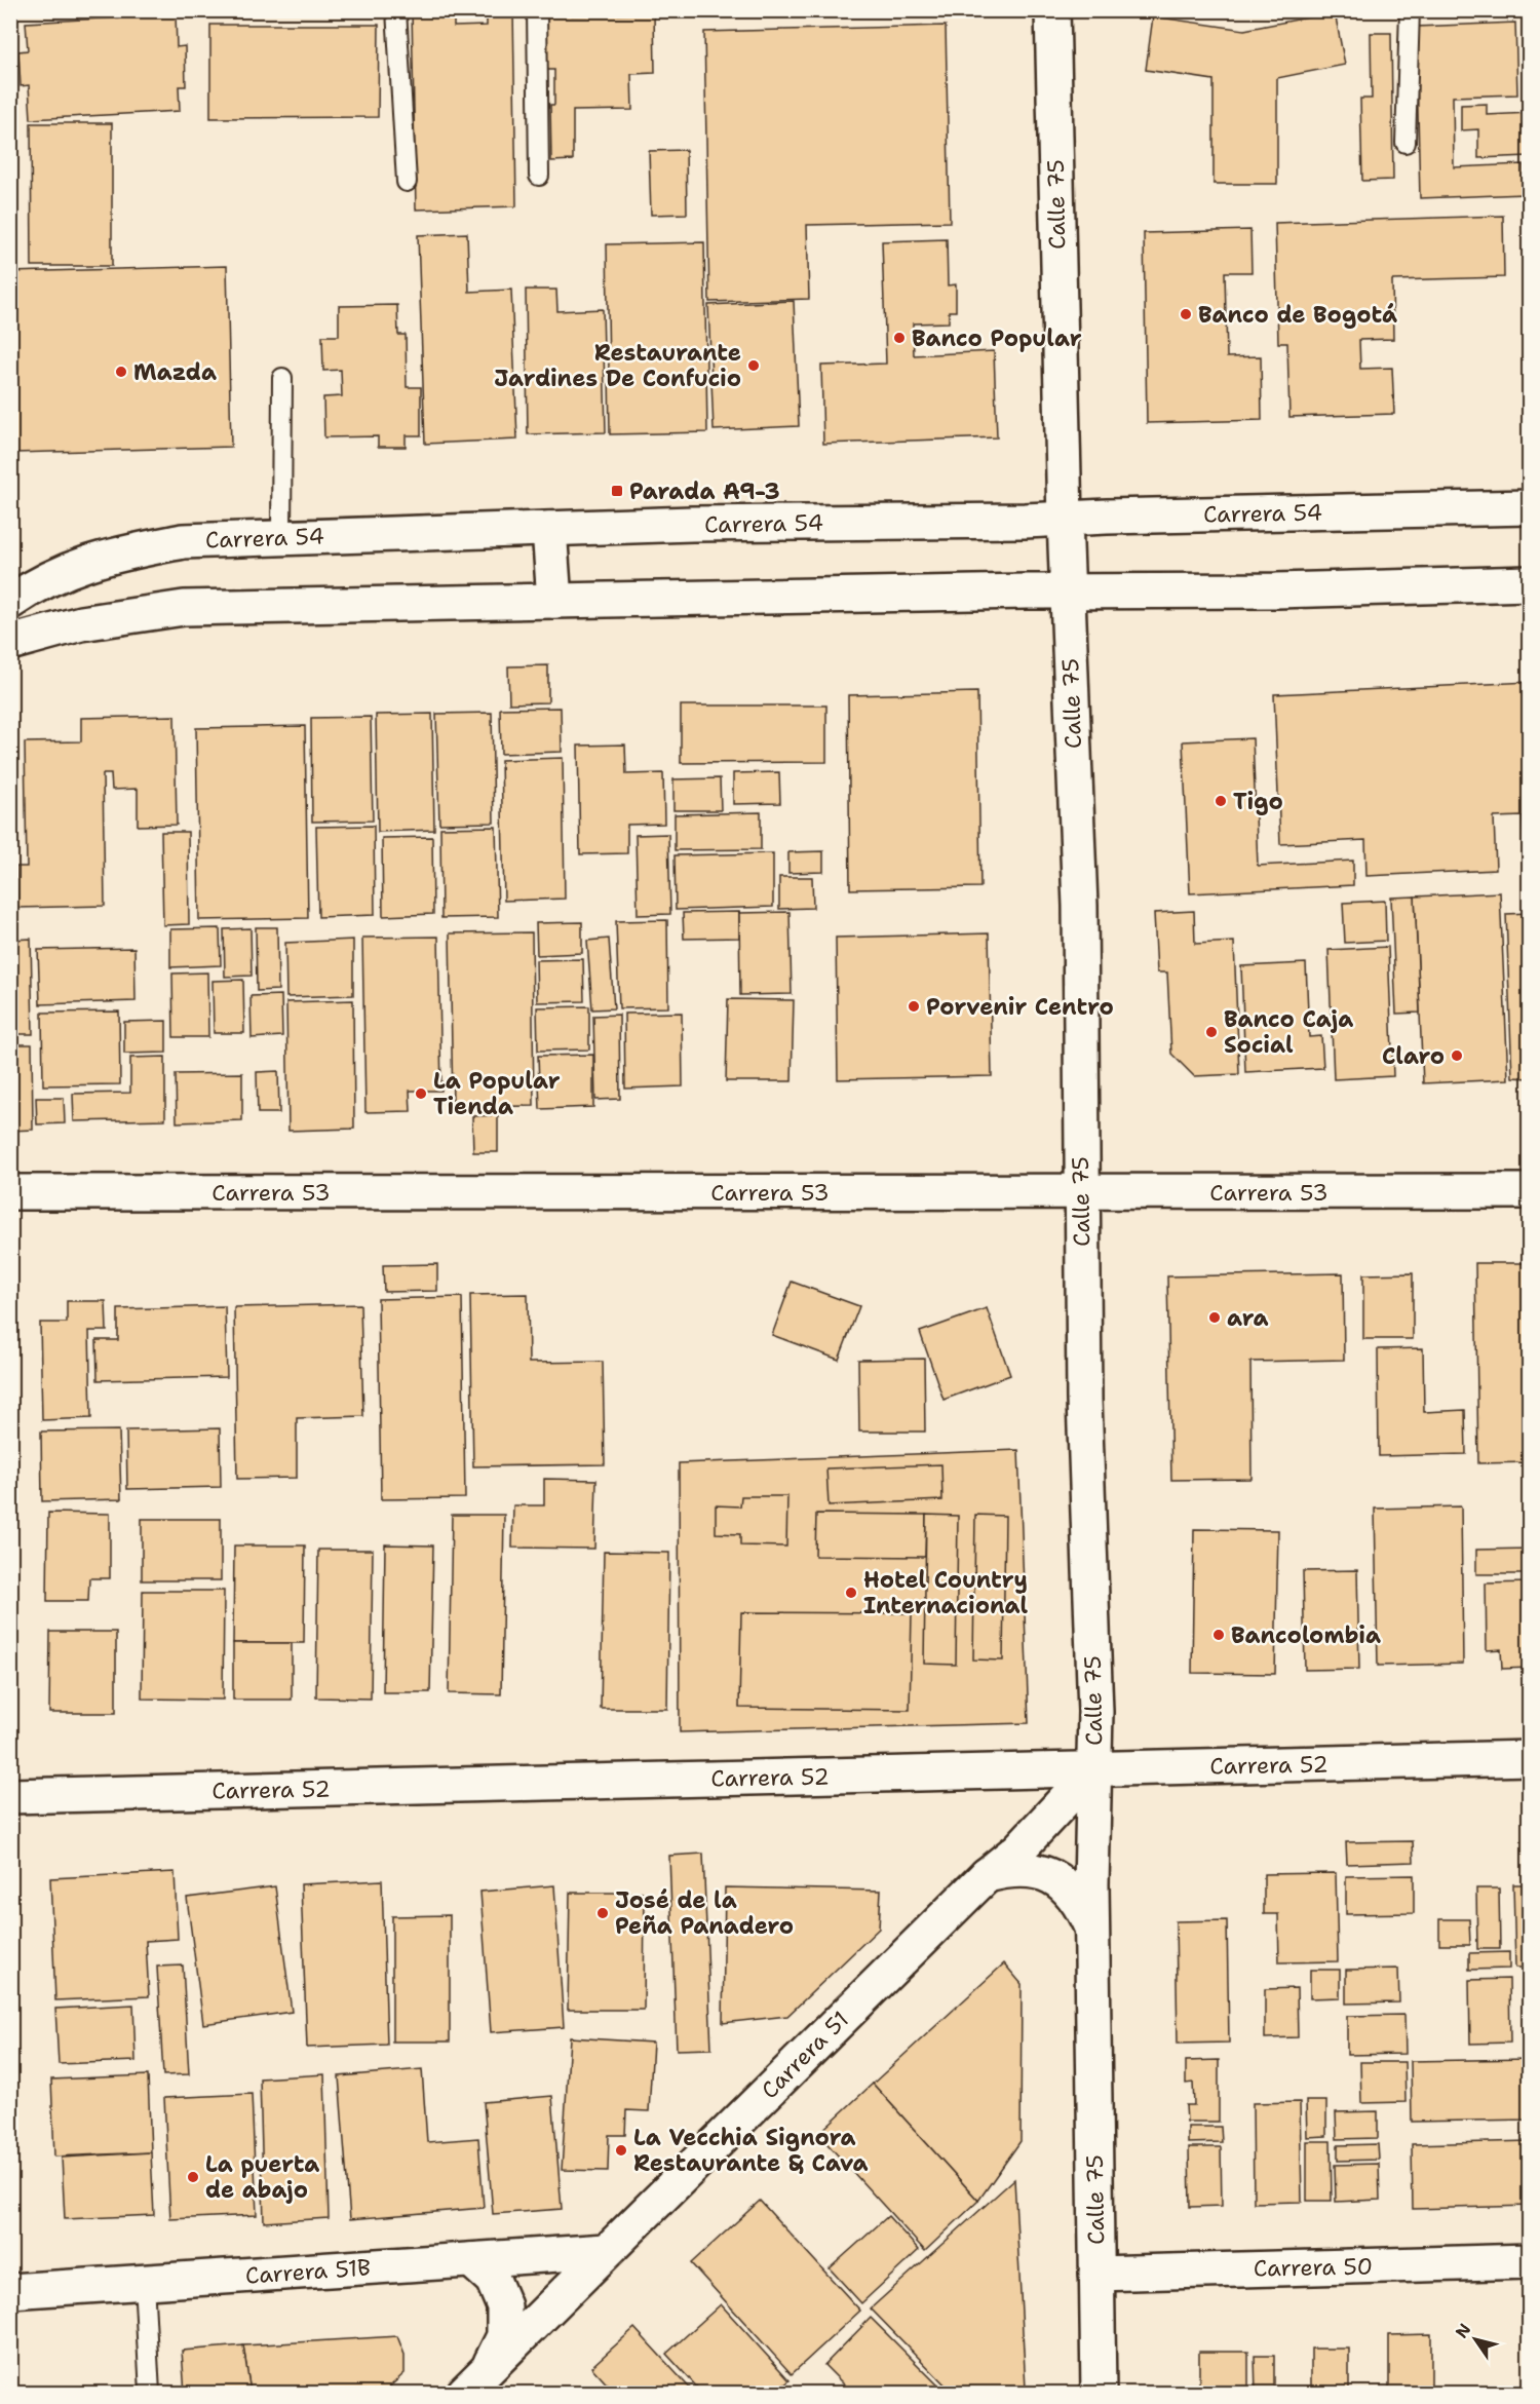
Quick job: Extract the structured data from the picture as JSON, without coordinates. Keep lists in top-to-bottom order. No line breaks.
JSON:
{"streets":{"main road":["Calle 75","Carrera 54","Carrera 53","Carrera 52","Carrera 51","Carrera 50","Carrera 51B"]},"crossings":[["Calle 75","Carrera 54"],["Calle 75","Carrera 53"],["Calle 75","Carrera 52"],["Calle 75","Carrera 51"],["Calle 75","Carrera 50"],["Carrera 52","Carrera 51"],["Carrera 51","Carrera 51B"]],"places":{"other":["Banco de Bogotá","Banco Popular","Restaurante Jardines De Confucio","Mazda","Tigo","Porvenir Centro","Banco Caja Social","Claro","La Popular Tienda","ara","Hotel Country Internacional","Bancolombia","José de la Peña Panadero","La Vecchia Signora Restaurante & Cava","La puerta de abajo"],"transit":["Parada A9-3"]},"north":"top left"}
